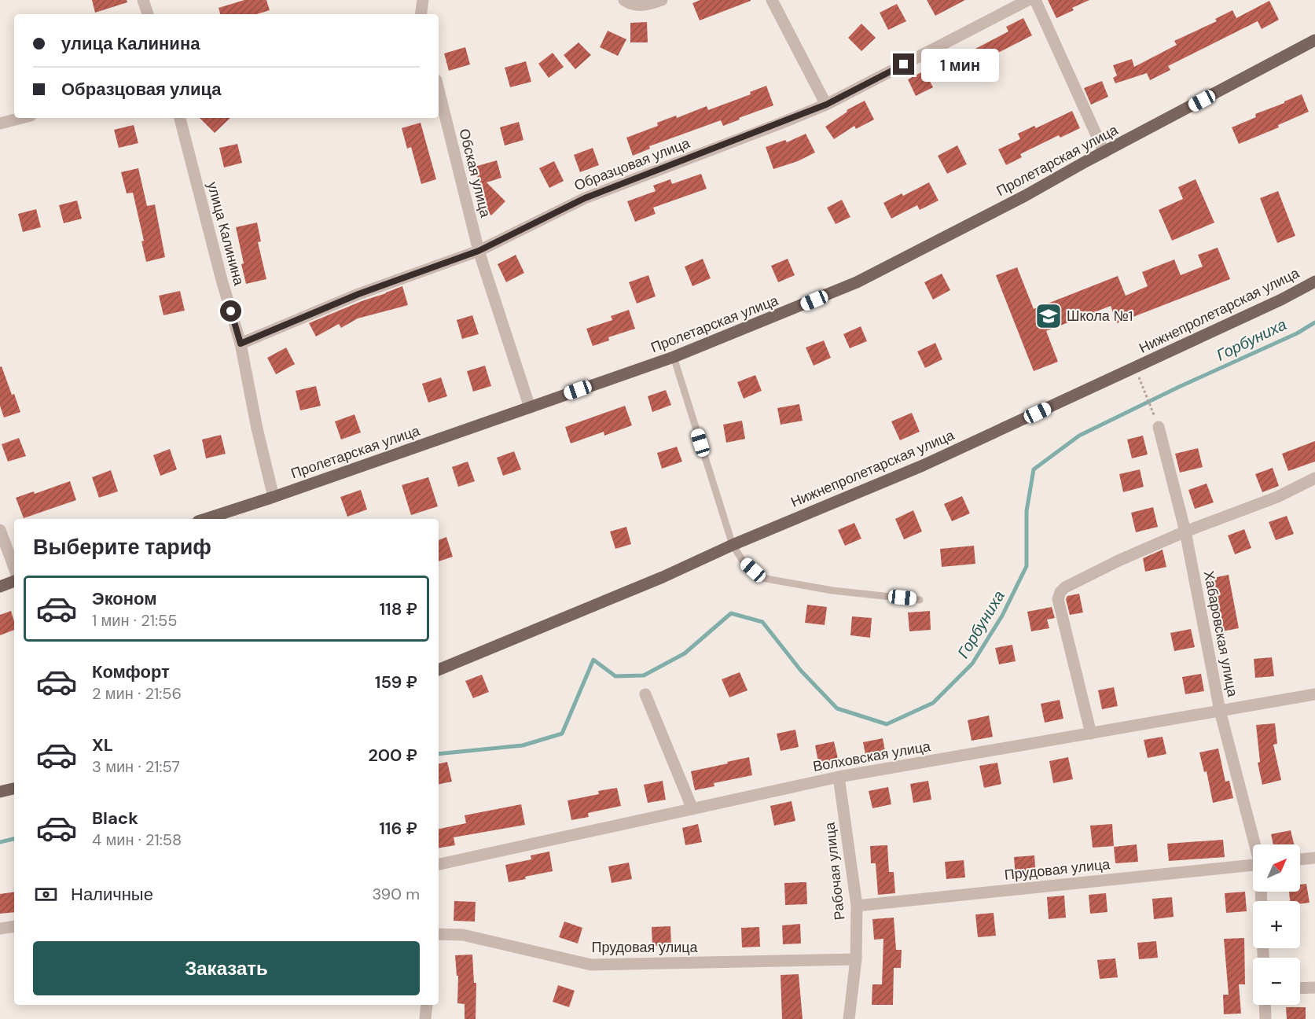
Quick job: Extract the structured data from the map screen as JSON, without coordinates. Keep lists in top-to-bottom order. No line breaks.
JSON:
{"streets":{"main road":["Пролетарская улица","Нижнепролетарская улица"],"street":["Образцовая улица","Обская улица","улица Калинина","Хабаровская улица","Волховская улица","Прудовая улица","Рабочая улица"]},"crossings":[["Пролетарская улица","Обская улица"],["Пролетарская улица","улица Калинина"],["Образцовая улица","Обская улица"],["Образцовая улица","улица Калинина"],["Хабаровская улица","Волховская улица"],["Волховская улица","Рабочая улица"],["Прудовая улица","Рабочая улица"]],"water":["Горбуниха"],"places":{"school or university":["Школа №1"]},"north":"top right","page":{"banner":["улица Калинина","Образцовая улица"],"bubble":"1 мин","heading":"Выберите тариф","list":[{"name":"Эконом","note":"1 мин · 21:55","value":"118 ₽"},{"name":"Комфорт","note":"2 мин · 21:56","value":"159 ₽"},{"name":"XL","note":"3 мин · 21:57","value":"200 ₽"},{"name":"Black","note":"4 мин · 21:58","value":"116 ₽"}],"map_buttons":["+","−"],"pay":["Наличные","390 m"],"buttons":"Заказать"}}
